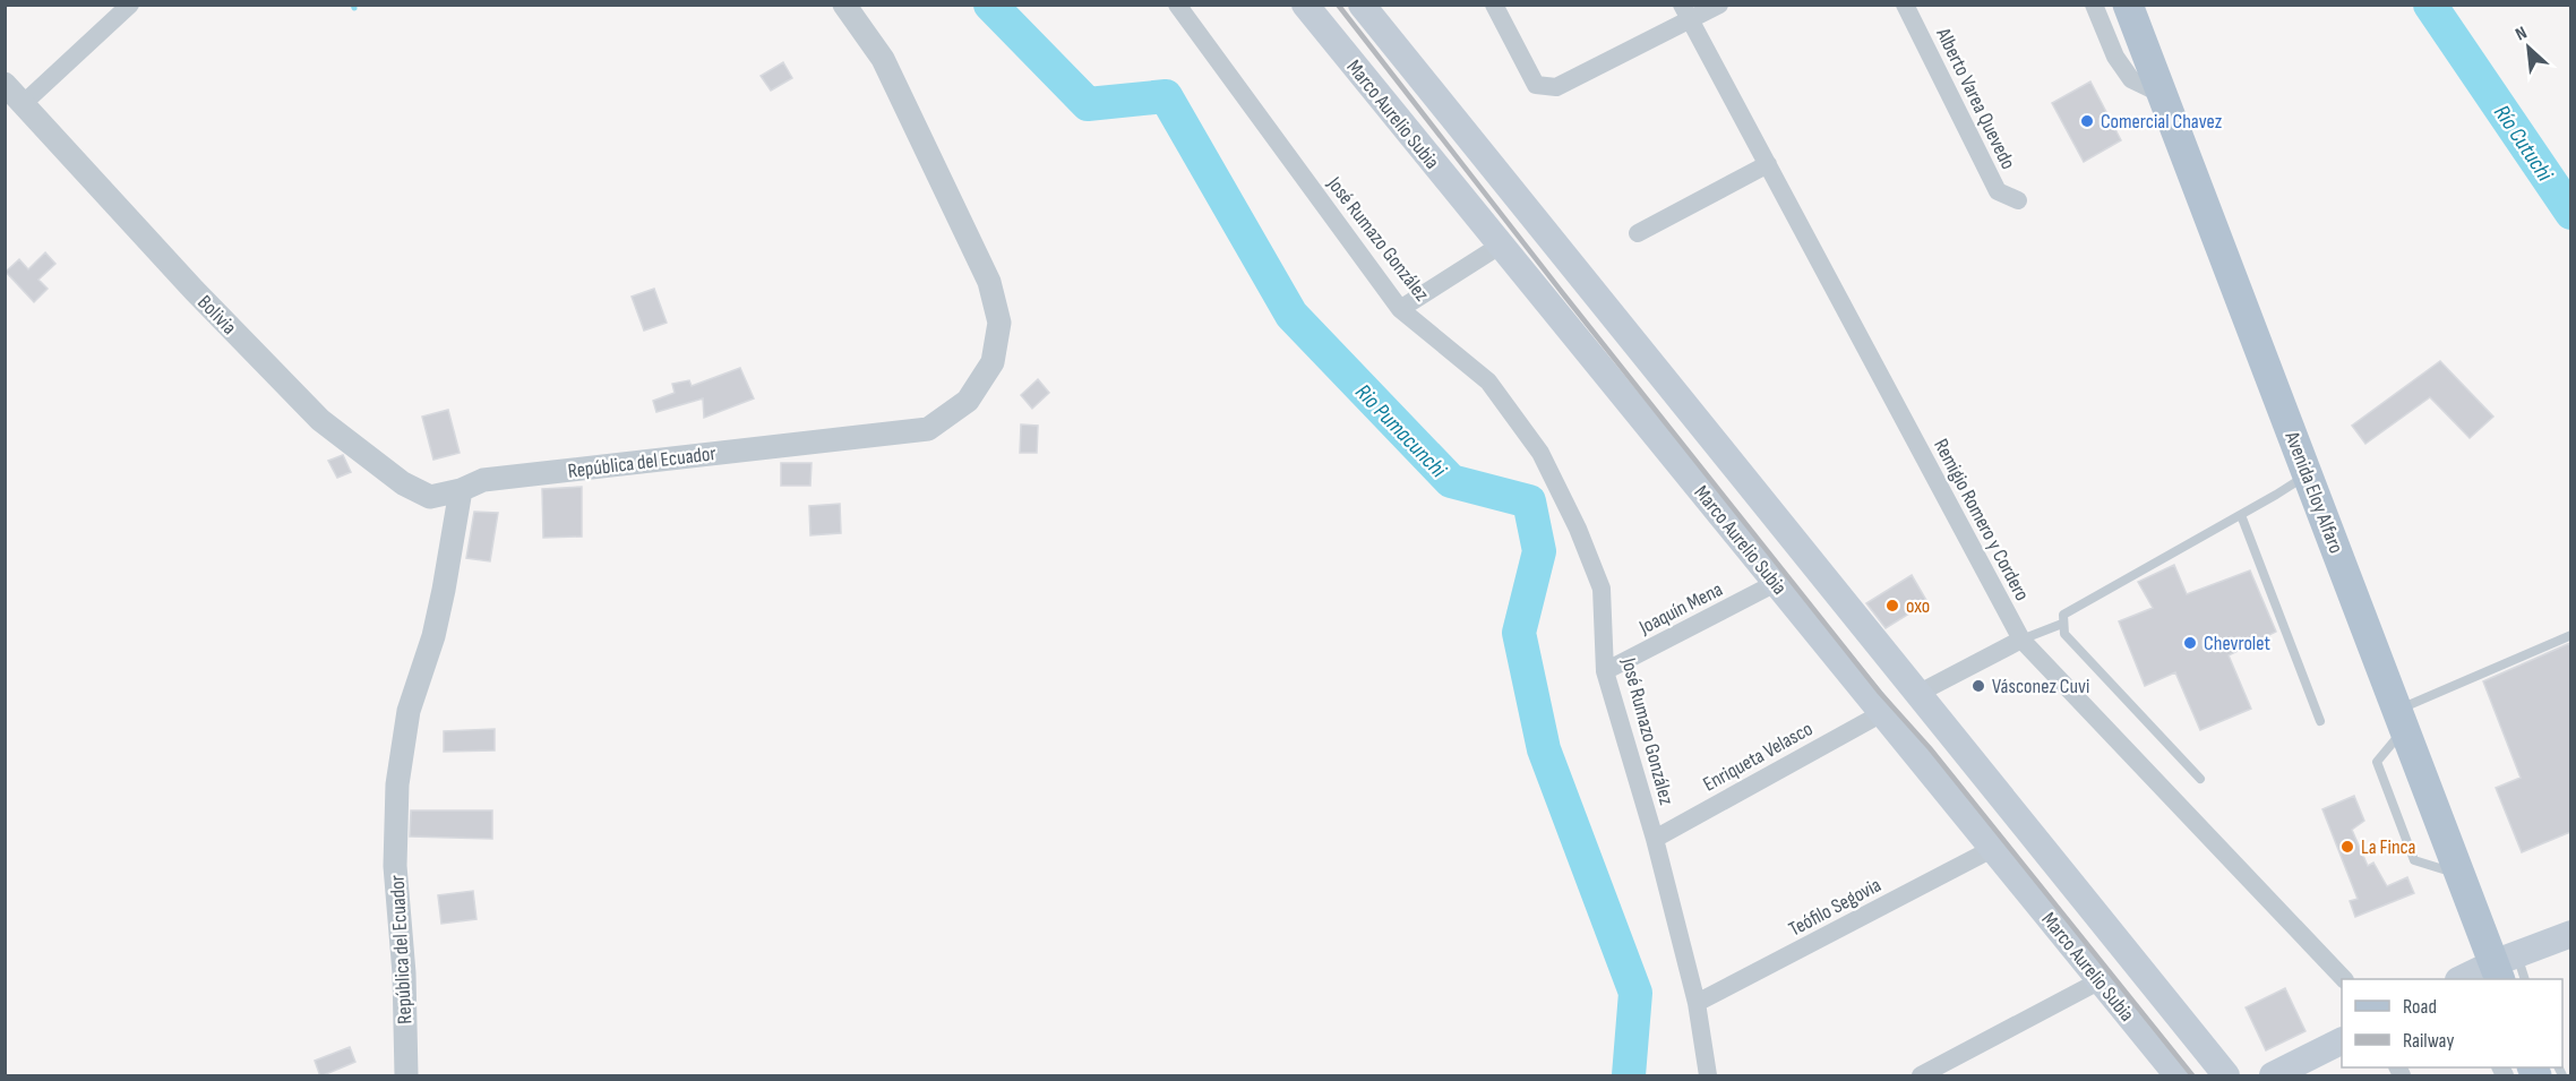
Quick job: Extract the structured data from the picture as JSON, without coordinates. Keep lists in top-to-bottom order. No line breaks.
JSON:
{"streets":{"main road":["Marco Aurelio Subia","Avenida Eloy Alfaro"],"street":["Alberto Varea Quevedo","José Rumazo González","Bolivia","República del Ecuador","Remigio Romero y Cordero","Joaquín Mena","Enriqueta Velasco","Teófilo Segovia"]},"crossings":[["Marco Aurelio Subia","Joaquín Mena"],["Marco Aurelio Subia","Enriqueta Velasco"],["Marco Aurelio Subia","Teófilo Segovia"],["José Rumazo González","Joaquín Mena"],["José Rumazo González","Enriqueta Velasco"],["José Rumazo González","Teófilo Segovia"],["Bolivia","República del Ecuador"]],"water":["Río Cutuchi","Rio Pumacunchi"],"places":["Comercial Chavez","oxo","Chevrolet","Vásconez Cuvi","La Finca"],"legend":["Road","Railway"],"north":"top left"}
